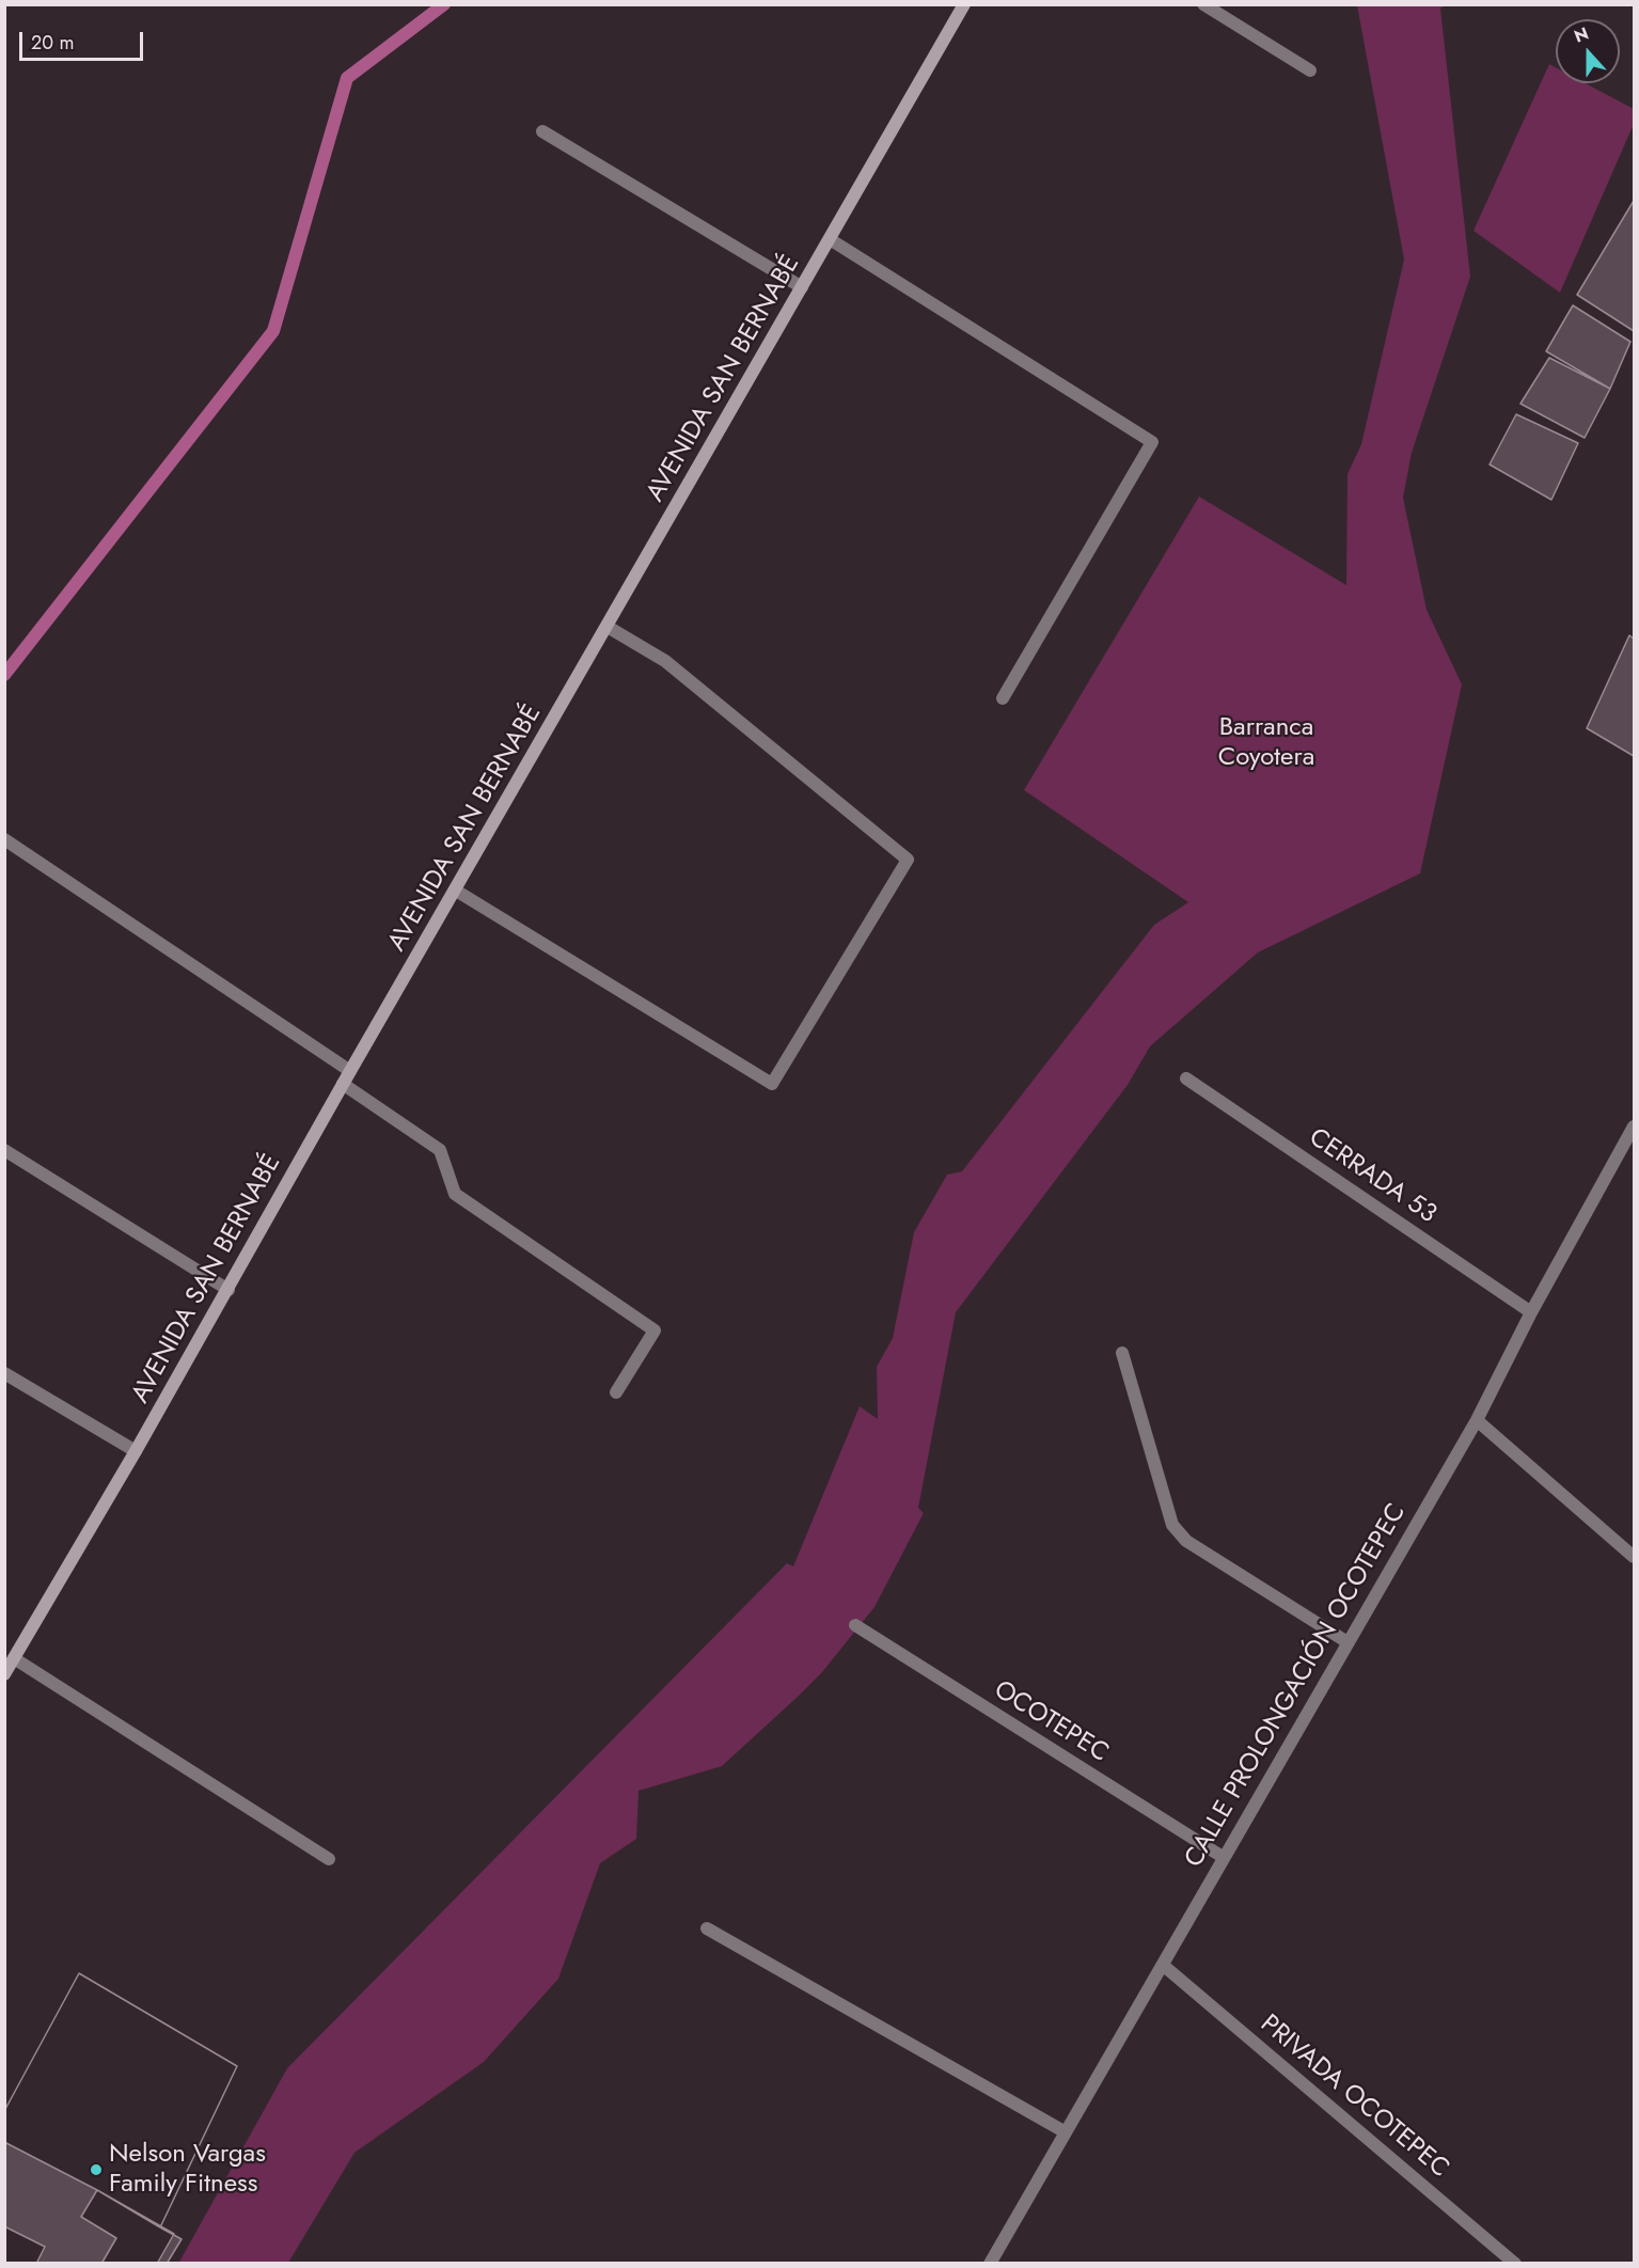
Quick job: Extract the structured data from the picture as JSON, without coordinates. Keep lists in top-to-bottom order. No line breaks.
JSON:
{"streets":{"main road":["AVENIDA SAN BERNABÉ"],"street":["CERRADA 53","CALLE PROLONGACIÓN OCOTEPEC","OCOTEPEC","PRIVADA OCOTEPEC"]},"crossings":[["CERRADA 53","CALLE PROLONGACIÓN OCOTEPEC"],["CALLE PROLONGACIÓN OCOTEPEC","OCOTEPEC"],["CALLE PROLONGACIÓN OCOTEPEC","PRIVADA OCOTEPEC"]],"parks":["Barranca Coyotera"],"places":["Nelson Vargas Family Fitness"],"scale_bar":"20 m","north":"top"}
